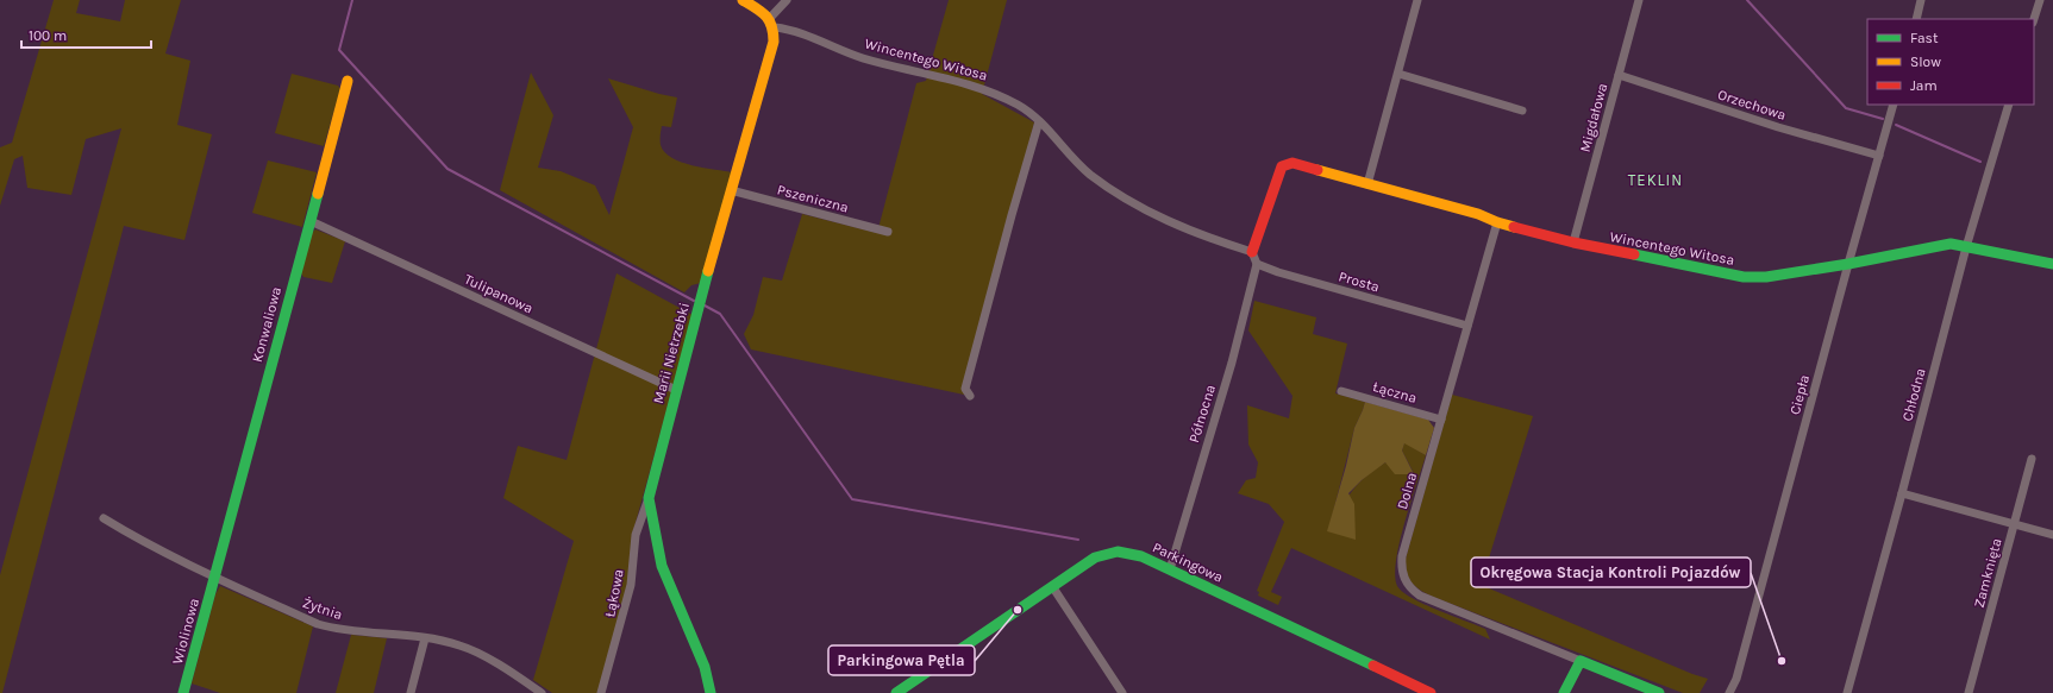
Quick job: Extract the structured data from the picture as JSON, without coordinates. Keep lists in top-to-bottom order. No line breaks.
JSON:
{"streets":{"street":["Wincentego Witosa","Orzechowa","Migdałowa","Pszeniczna","Prosta","Tulipanowa","Konwaliowa","Marii Nietrzebki","Łączna","Ciepła","Chłodna","Północna","Dolna","Parkingowa","Zamknięta","Łąkowa","Żytnia","Wiolinowa"]},"crossings":[["Wincentego Witosa","Migdałowa"],["Wincentego Witosa","Marii Nietrzebki"],["Wincentego Witosa","Ciepła"],["Wincentego Witosa","Chłodna"],["Wincentego Witosa","Dolna"],["Orzechowa","Migdałowa"],["Orzechowa","Ciepła"],["Pszeniczna","Marii Nietrzebki"],["Prosta","Północna"],["Prosta","Dolna"],["Tulipanowa","Konwaliowa"],["Tulipanowa","Marii Nietrzebki"],["Konwaliowa","Żytnia"],["Konwaliowa","Wiolinowa"],["Marii Nietrzebki","Łąkowa"],["Łączna","Dolna"],["Północna","Parkingowa"],["Żytnia","Wiolinowa"]],"districts":["TEKLIN"],"places":["Parkingowa Pętla","Okręgowa Stacja Kontroli Pojazdów"],"legend":["Fast","Slow","Jam"],"scale_bar":"100 m"}
